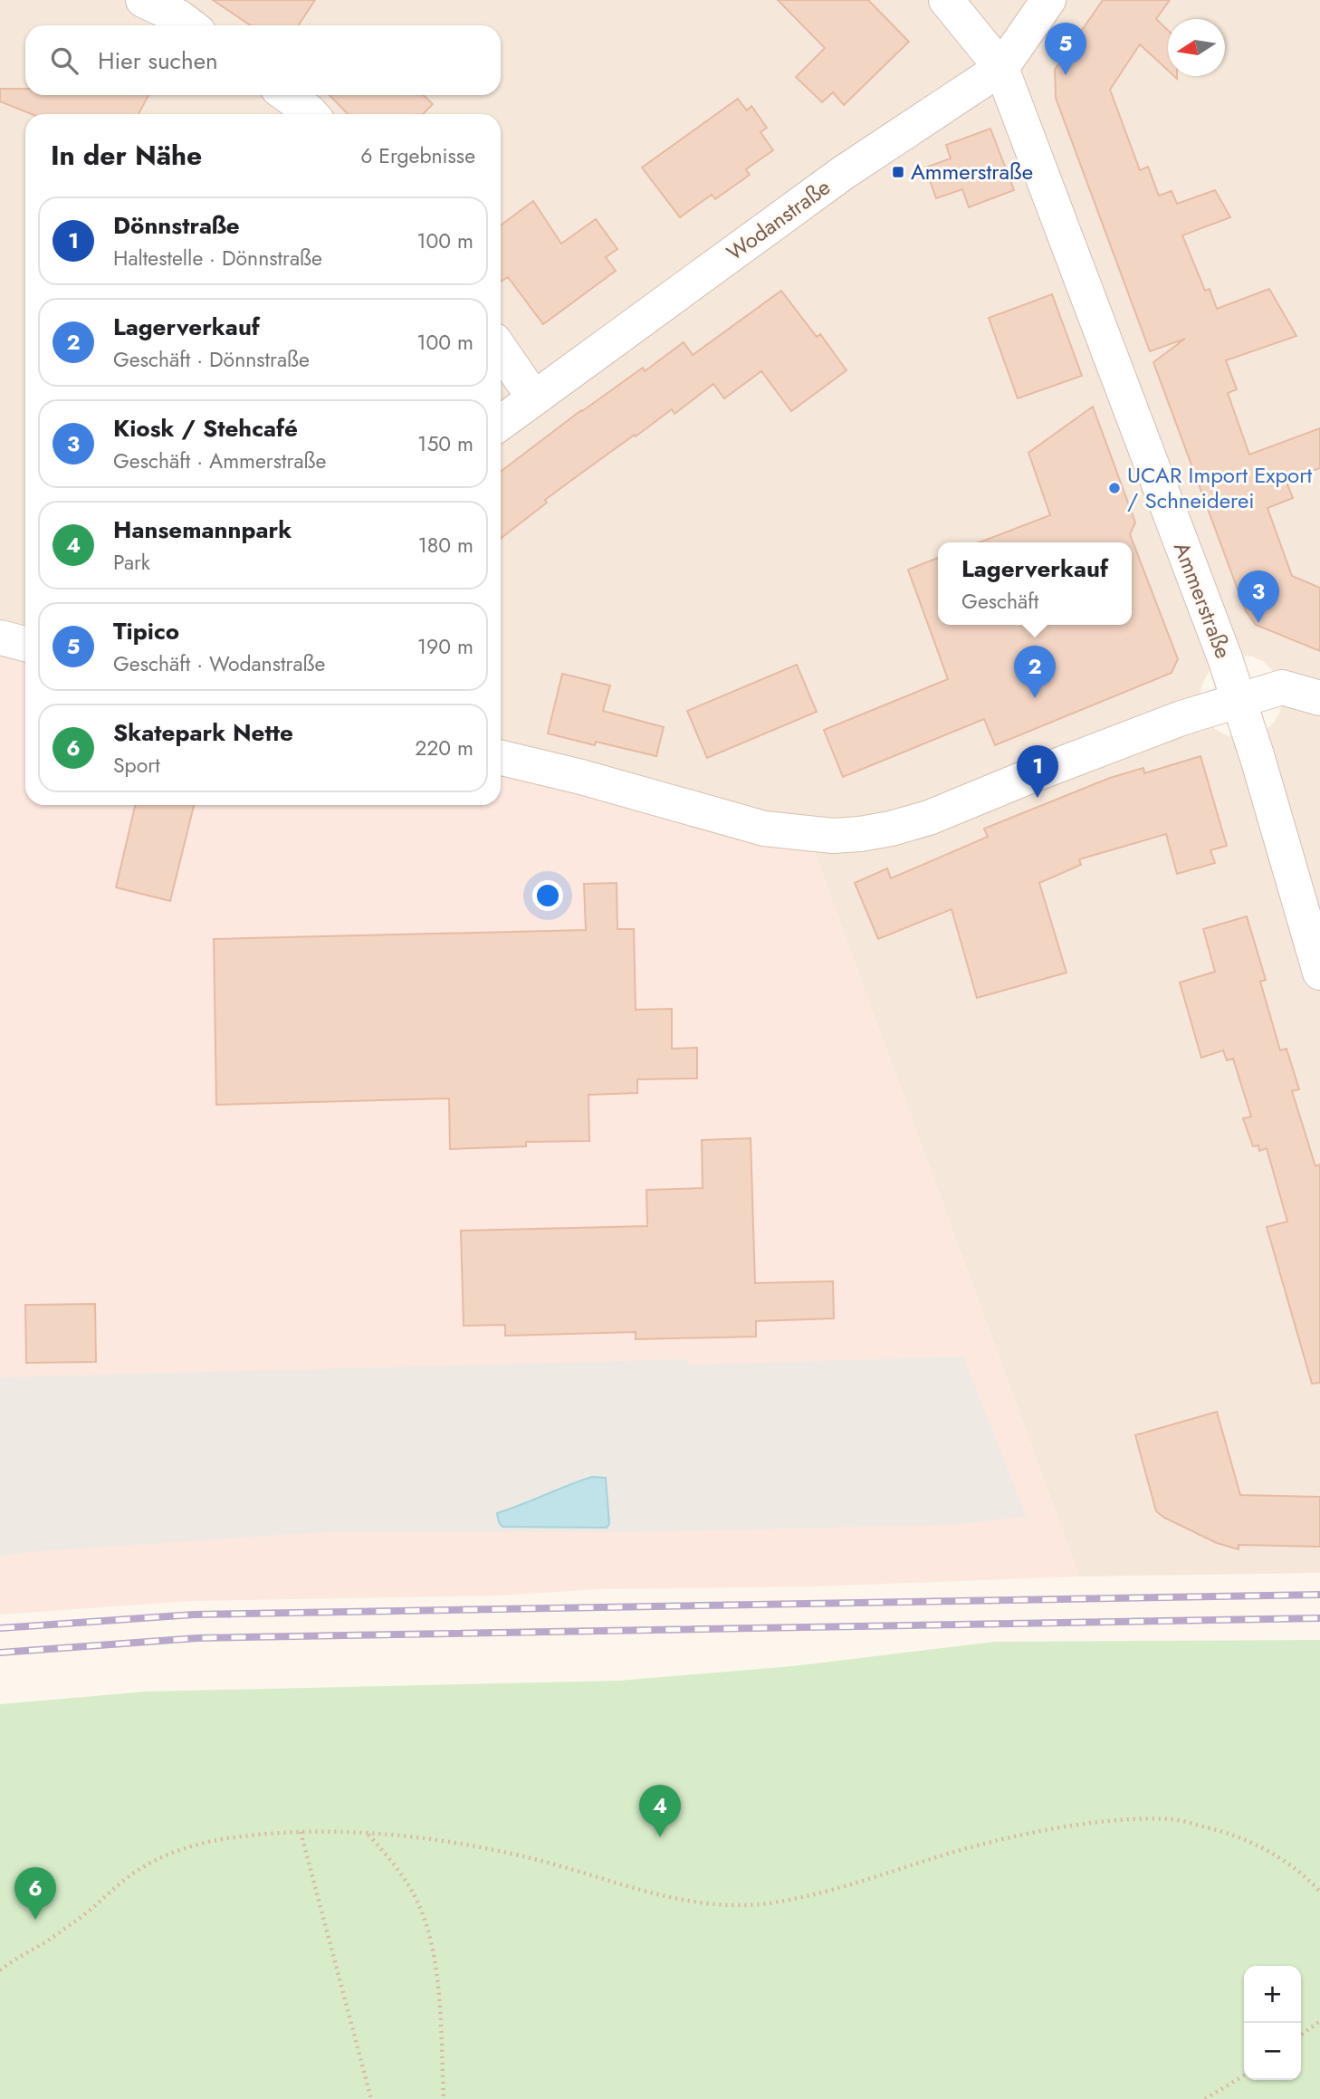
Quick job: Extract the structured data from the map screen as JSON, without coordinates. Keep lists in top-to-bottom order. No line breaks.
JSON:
{"streets":{"street":["Wodanstraße","Ammerstraße"]},"crossings":[["Wodanstraße","Ammerstraße"]],"places":{"transit":["Ammerstraße"],"other":["UCAR Import Export / Schneiderei"]},"north":"left","page":{"pins":["5","3","2","1","4","6"],"search":"Hier suchen","heading":["In der Nähe","6 Ergebnisse"],"list":[{"mark":"1","name":"Dönnstraße","note":"Haltestelle · Dönnstraße","value":"100 m"},{"mark":"2","name":"Lagerverkauf","note":"Geschäft · Dönnstraße","value":"100 m"},{"mark":"3","name":"Kiosk / Stehcafé","note":"Geschäft · Ammerstraße","value":"150 m"},{"mark":"4","name":"Hansemannpark","note":"Park","value":"180 m"},{"mark":"5","name":"Tipico","note":"Geschäft · Wodanstraße","value":"190 m"},{"mark":"6","name":"Skatepark Nette","note":"Sport","value":"220 m"}],"popup":["Lagerverkauf","Geschäft"],"map_buttons":["+","−"]}}
